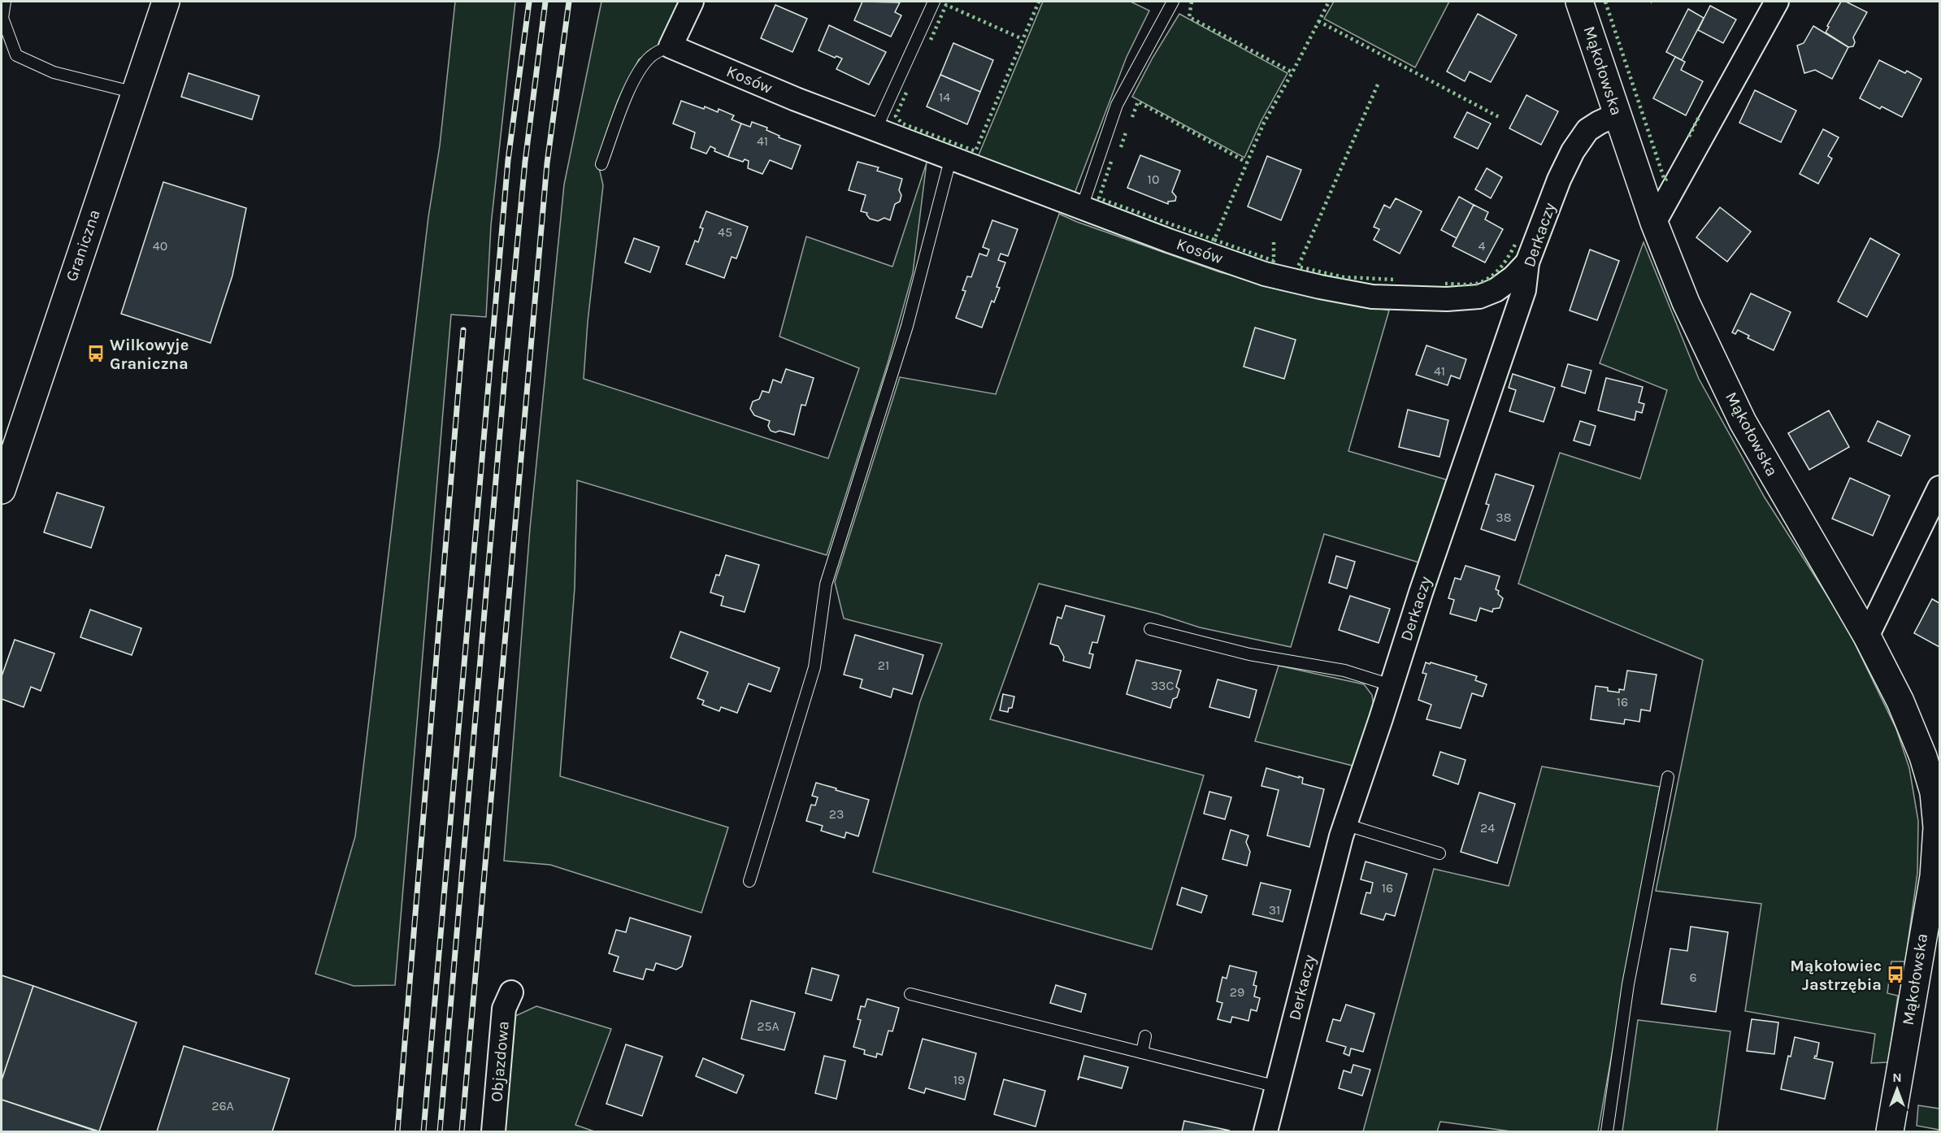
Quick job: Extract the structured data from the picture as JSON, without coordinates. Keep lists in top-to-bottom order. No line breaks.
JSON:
{"streets":{"street":["Mąkołowska","Kosów","Derkaczy","Graniczna","Objazdowa"]},"crossings":[["Mąkołowska","Derkaczy"],["Kosów","Derkaczy"]],"places":{"bus stop":["Wilkowyje Graniczna","Mąkołowiec Jastrzębia"]},"house_numbers":["14","41","10","45","40","4","41","38","21","33C","16","23","24","16","31","6","29","25A","19","26A"],"north":"top"}
